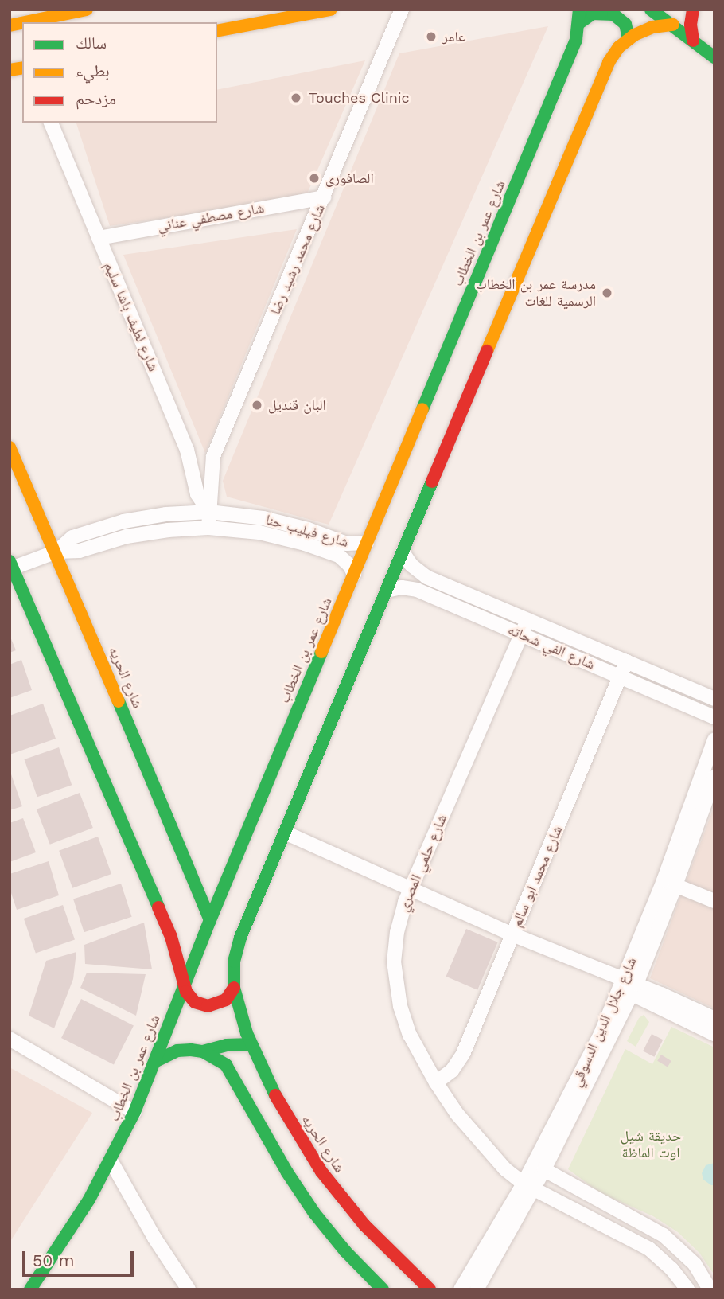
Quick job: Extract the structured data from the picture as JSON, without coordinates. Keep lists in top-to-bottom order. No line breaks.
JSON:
{"streets":{"street":["شارع مصطفي عناني","شارع عمر بن الخطاب","شارع محمد رشيد رضا","شارع لطيف باشا سليم","شارع فيليب حنا","شارع الفي شحاته","شارع الحريه","شارع حلمي المصري","شارع محمد ابو سالم","شارع جلال الدين الدسوقي"]},"crossings":[["شارع مصطفي عناني","شارع محمد رشيد رضا"],["شارع مصطفي عناني","شارع لطيف باشا سليم"],["شارع عمر بن الخطاب","شارع فيليب حنا"],["شارع عمر بن الخطاب","شارع الحريه"],["شارع محمد رشيد رضا","شارع لطيف باشا سليم"],["شارع محمد رشيد رضا","شارع فيليب حنا"],["شارع لطيف باشا سليم","شارع فيليب حنا"],["شارع فيليب حنا","شارع الحريه"],["شارع الفي شحاته","شارع حلمي المصري"],["شارع الفي شحاته","شارع محمد ابو سالم"],["شارع حلمي المصري","شارع محمد ابو سالم"],["شارع حلمي المصري","شارع جلال الدين الدسوقي"]],"parks":["حديقة شيل اوت الماظة"],"places":["عامر","Touches Clinic","الصافورى","مدرسة عمر بن الخطاب الرسمية للغات","البان قنديل"],"legend":["سالك","بطيء","مزدحم"],"scale_bar":"50 m"}
